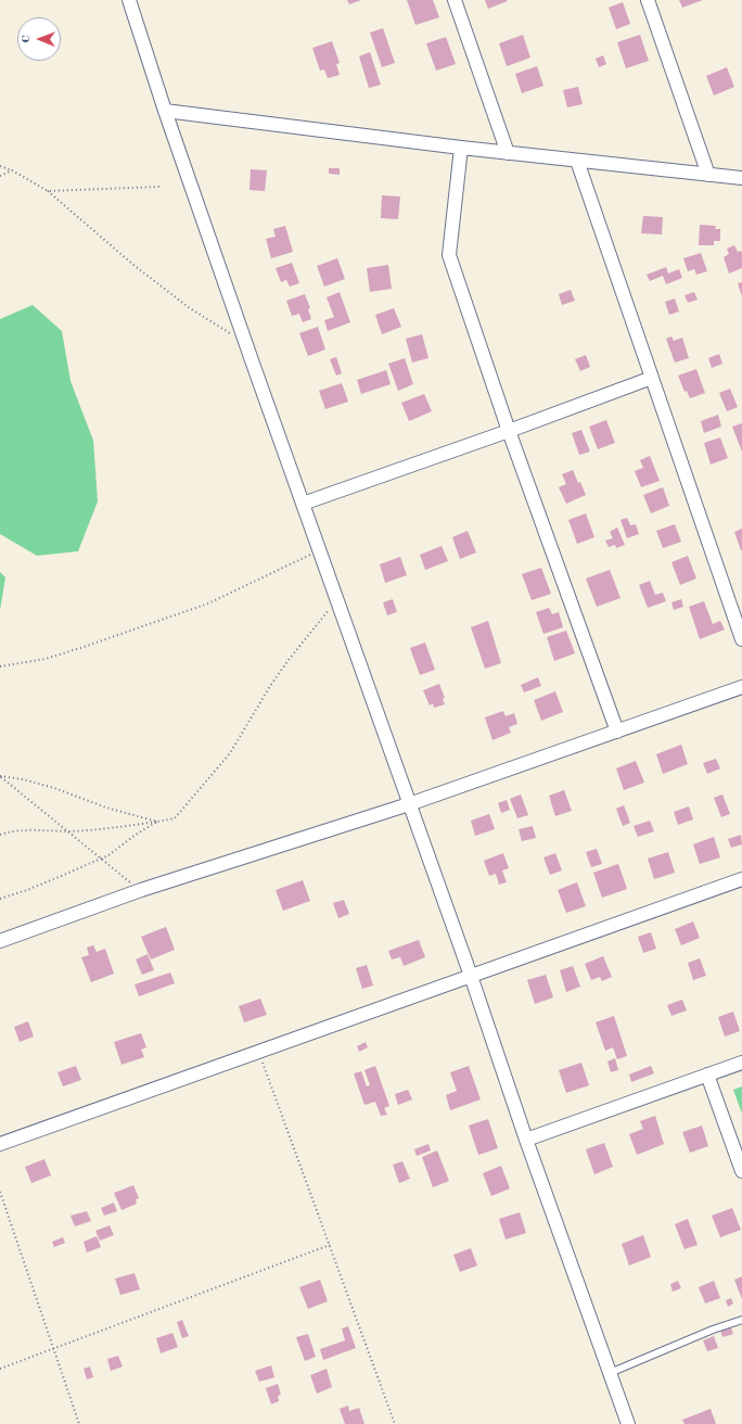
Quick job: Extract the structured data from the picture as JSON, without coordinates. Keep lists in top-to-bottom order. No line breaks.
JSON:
{"north":"left"}
